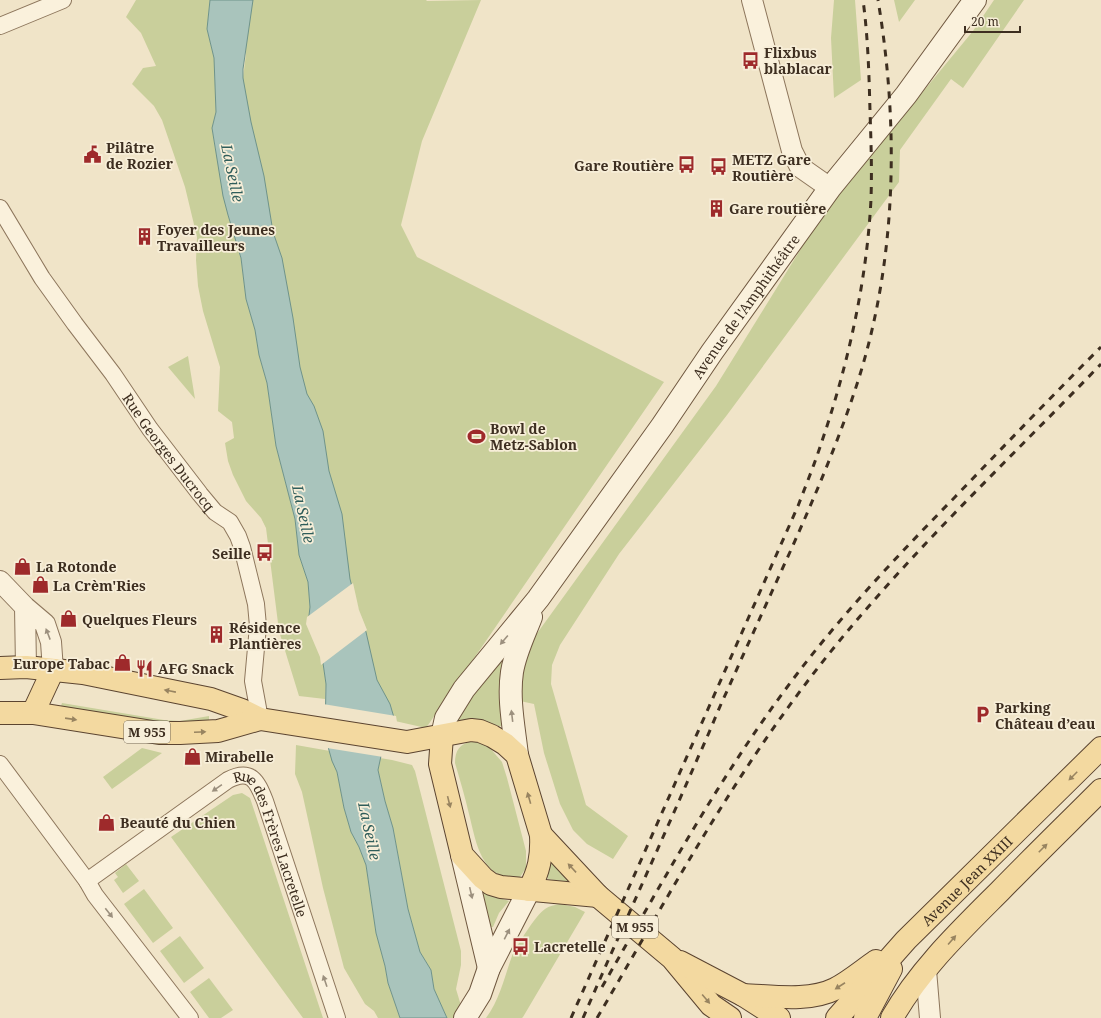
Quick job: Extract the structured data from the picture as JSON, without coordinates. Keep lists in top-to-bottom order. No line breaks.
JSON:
{"streets":{"main road":["Avenue de l'Amphithéâtre","M 955","Avenue Jean XXIII"],"street":["Rue Georges Ducrocq","Rue des Frères Lacretelle"]},"crossings":[["Avenue de l'Amphithéâtre","M 955"],["Rue Georges Ducrocq","M 955"]],"water":["La Seille"],"places":{"bus stop":["Flixbus blablacar","Gare Routière","METZ Gare Routière","Seille","Lacretelle"],"public building":["Pilâtre de Rozier"],"building":["Gare routière","Foyer des Jeunes Travailleurs","Résidence Plantières"],"sports":["Bowl de Metz-Sablon"],"shop":["La Rotonde","La Crèm'Ries","Quelques Fleurs","Europe Tabac","Mirabelle","Beauté du Chien"],"restaurant":["AFG Snack"],"parking":["Parking Château d’eau"]},"scale_bar":"20 m"}
